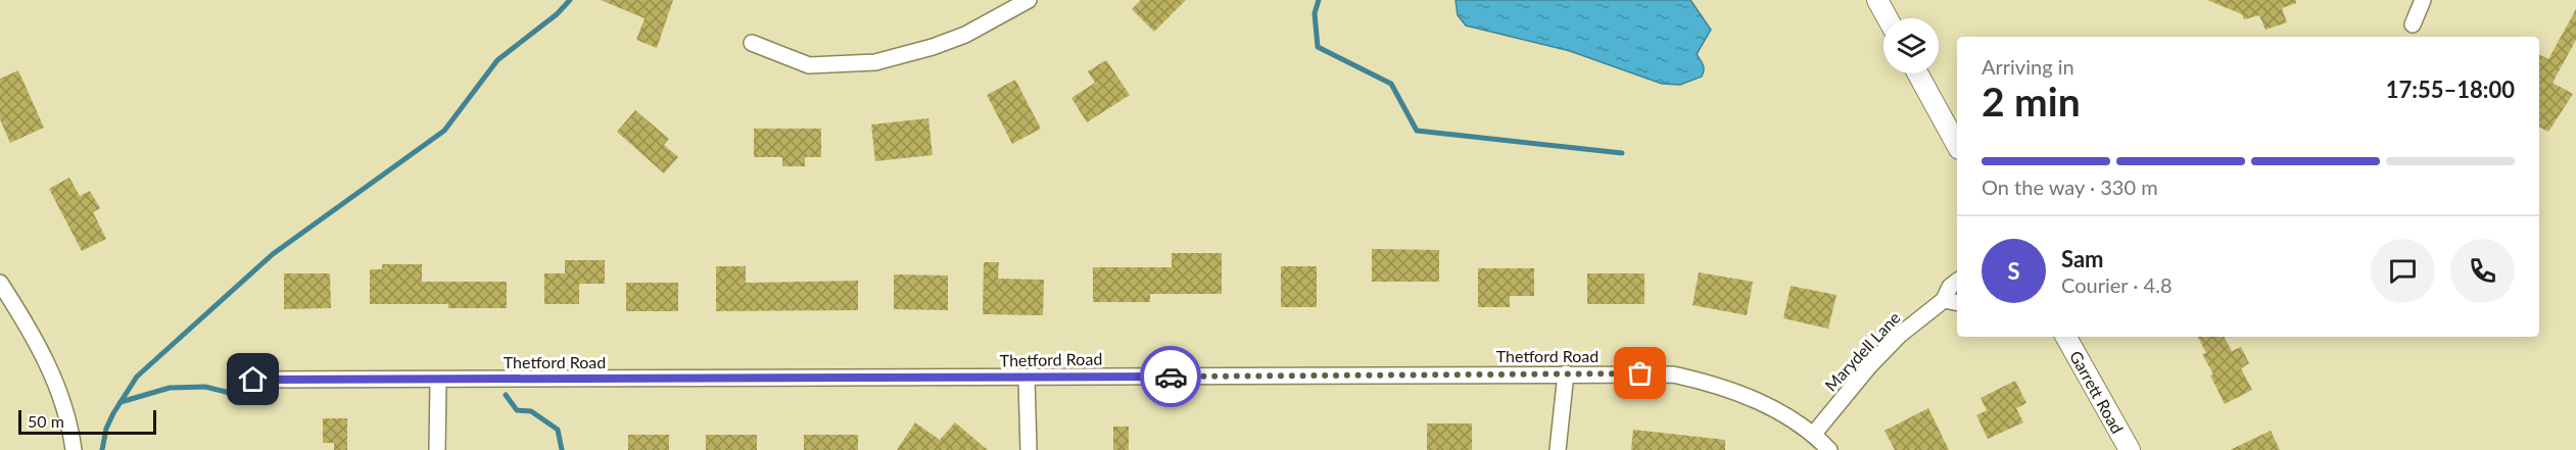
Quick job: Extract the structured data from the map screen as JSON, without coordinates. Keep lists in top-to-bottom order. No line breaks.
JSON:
{"streets":{"street":["Marydell Lane","Thetford Road","Garrett Road"]},"crossings":[["Marydell Lane","Thetford Road"]],"scale_bar":"50 m","page":{"heading":["2 min","Arriving in","17:55–18:00"],"panel":["Sam","Courier · 4.8"],"bar":"On the way · 330 m","round":"S","scale":"50 m"}}
